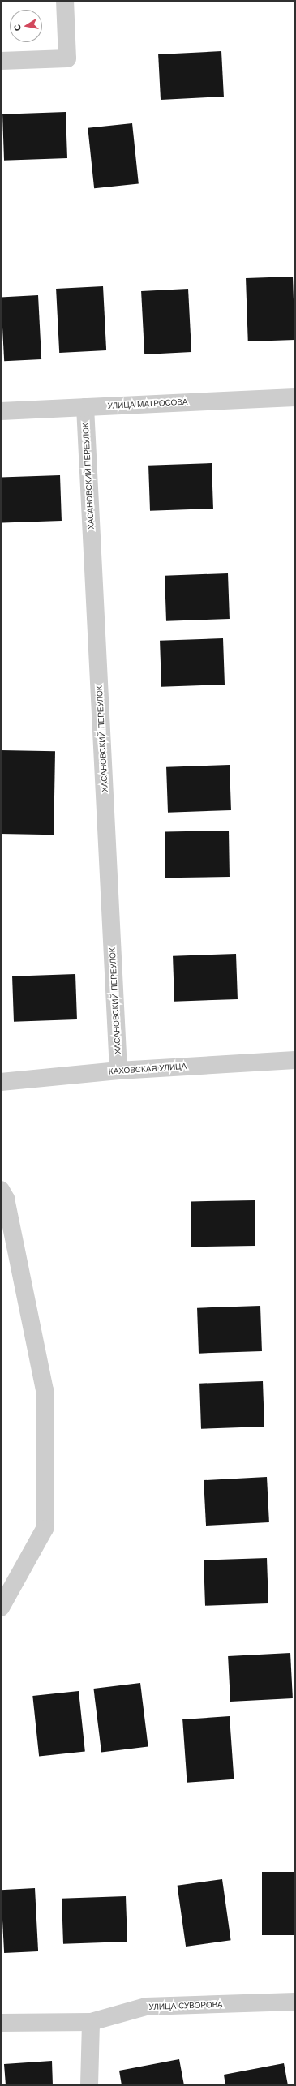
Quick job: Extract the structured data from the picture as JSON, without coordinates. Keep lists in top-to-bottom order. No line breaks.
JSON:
{"streets":{"street":["УЛИЦА МАТРОСОВА","ХАСАНОВСКИЙ ПЕРЕУЛОК","КАХОВСКАЯ УЛИЦА","УЛИЦА СУВОРОВА"]},"crossings":[["УЛИЦА МАТРОСОВА","ХАСАНОВСКИЙ ПЕРЕУЛОК"],["ХАСАНОВСКИЙ ПЕРЕУЛОК","КАХОВСКАЯ УЛИЦА"]],"north":"left"}
